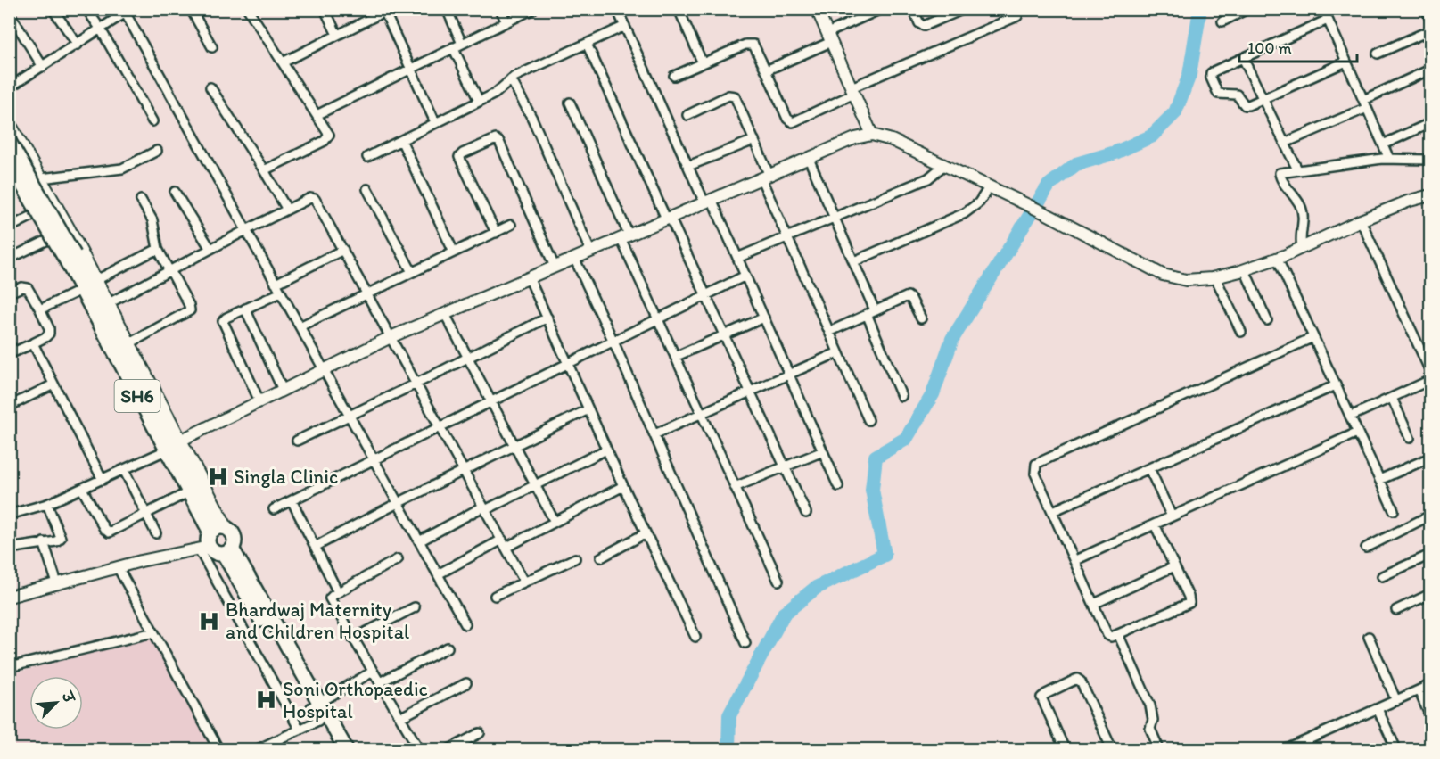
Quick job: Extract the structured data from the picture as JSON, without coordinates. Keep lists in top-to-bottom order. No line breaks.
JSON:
{"streets":{"main road":["SH6"]},"places":{"hospital":["Singla Clinic","Bhardwaj Maternity and Children Hospital","Soni Orthopaedic Hospital"]},"scale_bar":"100 m","north":"top right"}
